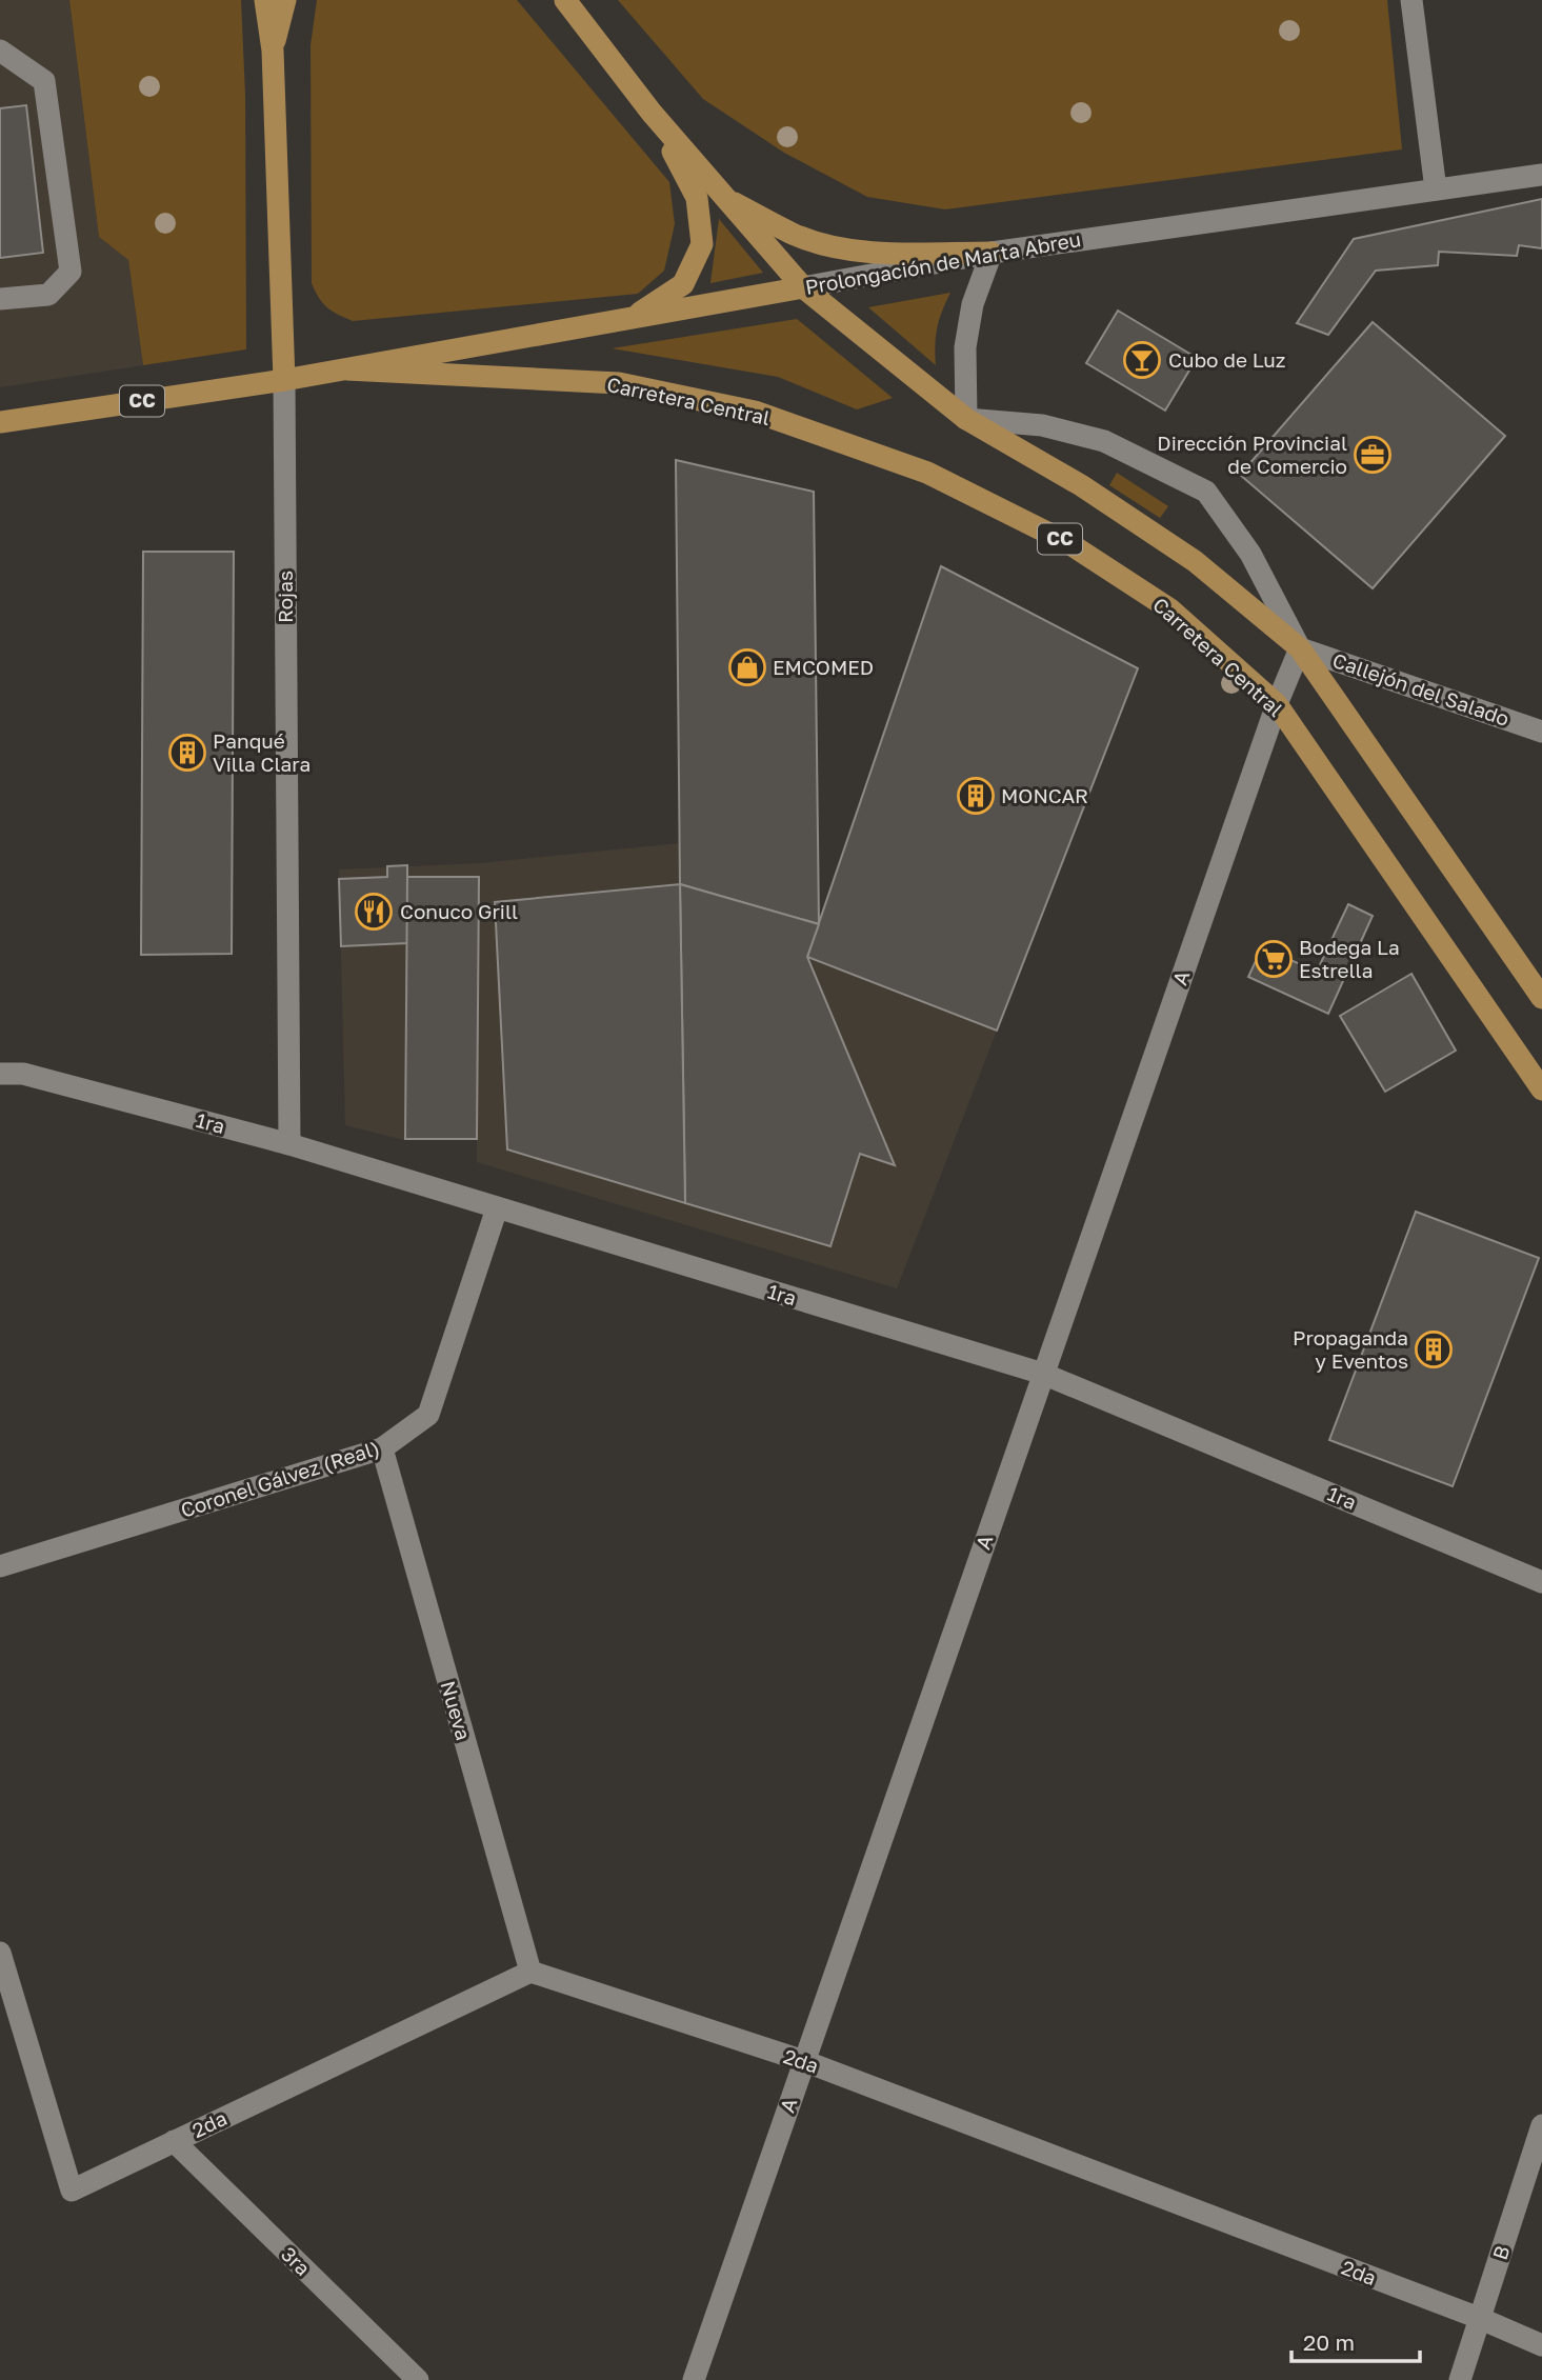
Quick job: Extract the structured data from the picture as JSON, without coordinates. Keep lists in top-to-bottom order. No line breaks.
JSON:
{"streets":{"main road":["Prolongación de Marta Abreu","CC","Carretera Central","Rojas"],"street":["Callejón del Salado","A","1ra","Coronel Gálvez (Real)","Nueva","2da","B","3ra"]},"crossings":[["Prolongación de Marta Abreu","CC"],["Prolongación de Marta Abreu","Carretera Central"],["CC","Carretera Central"],["CC","Rojas"],["Carretera Central","A"],["Rojas","1ra"],["Callejón del Salado","A"],["A","1ra"],["A","2da"],["1ra","Coronel Gálvez (Real)"],["Coronel Gálvez (Real)","Nueva"],["Nueva","2da"],["2da","B"],["2da","3ra"]],"places":{"bar":["Cubo de Luz"],"office":["Dirección Provincial de Comercio"],"shop":["EMCOMED"],"building":["Panqué Villa Clara","MONCAR","Propaganda y Eventos"],"restaurant":["Conuco Grill"],"supermarket":["Bodega La Estrella"]},"scale_bar":"20 m"}
